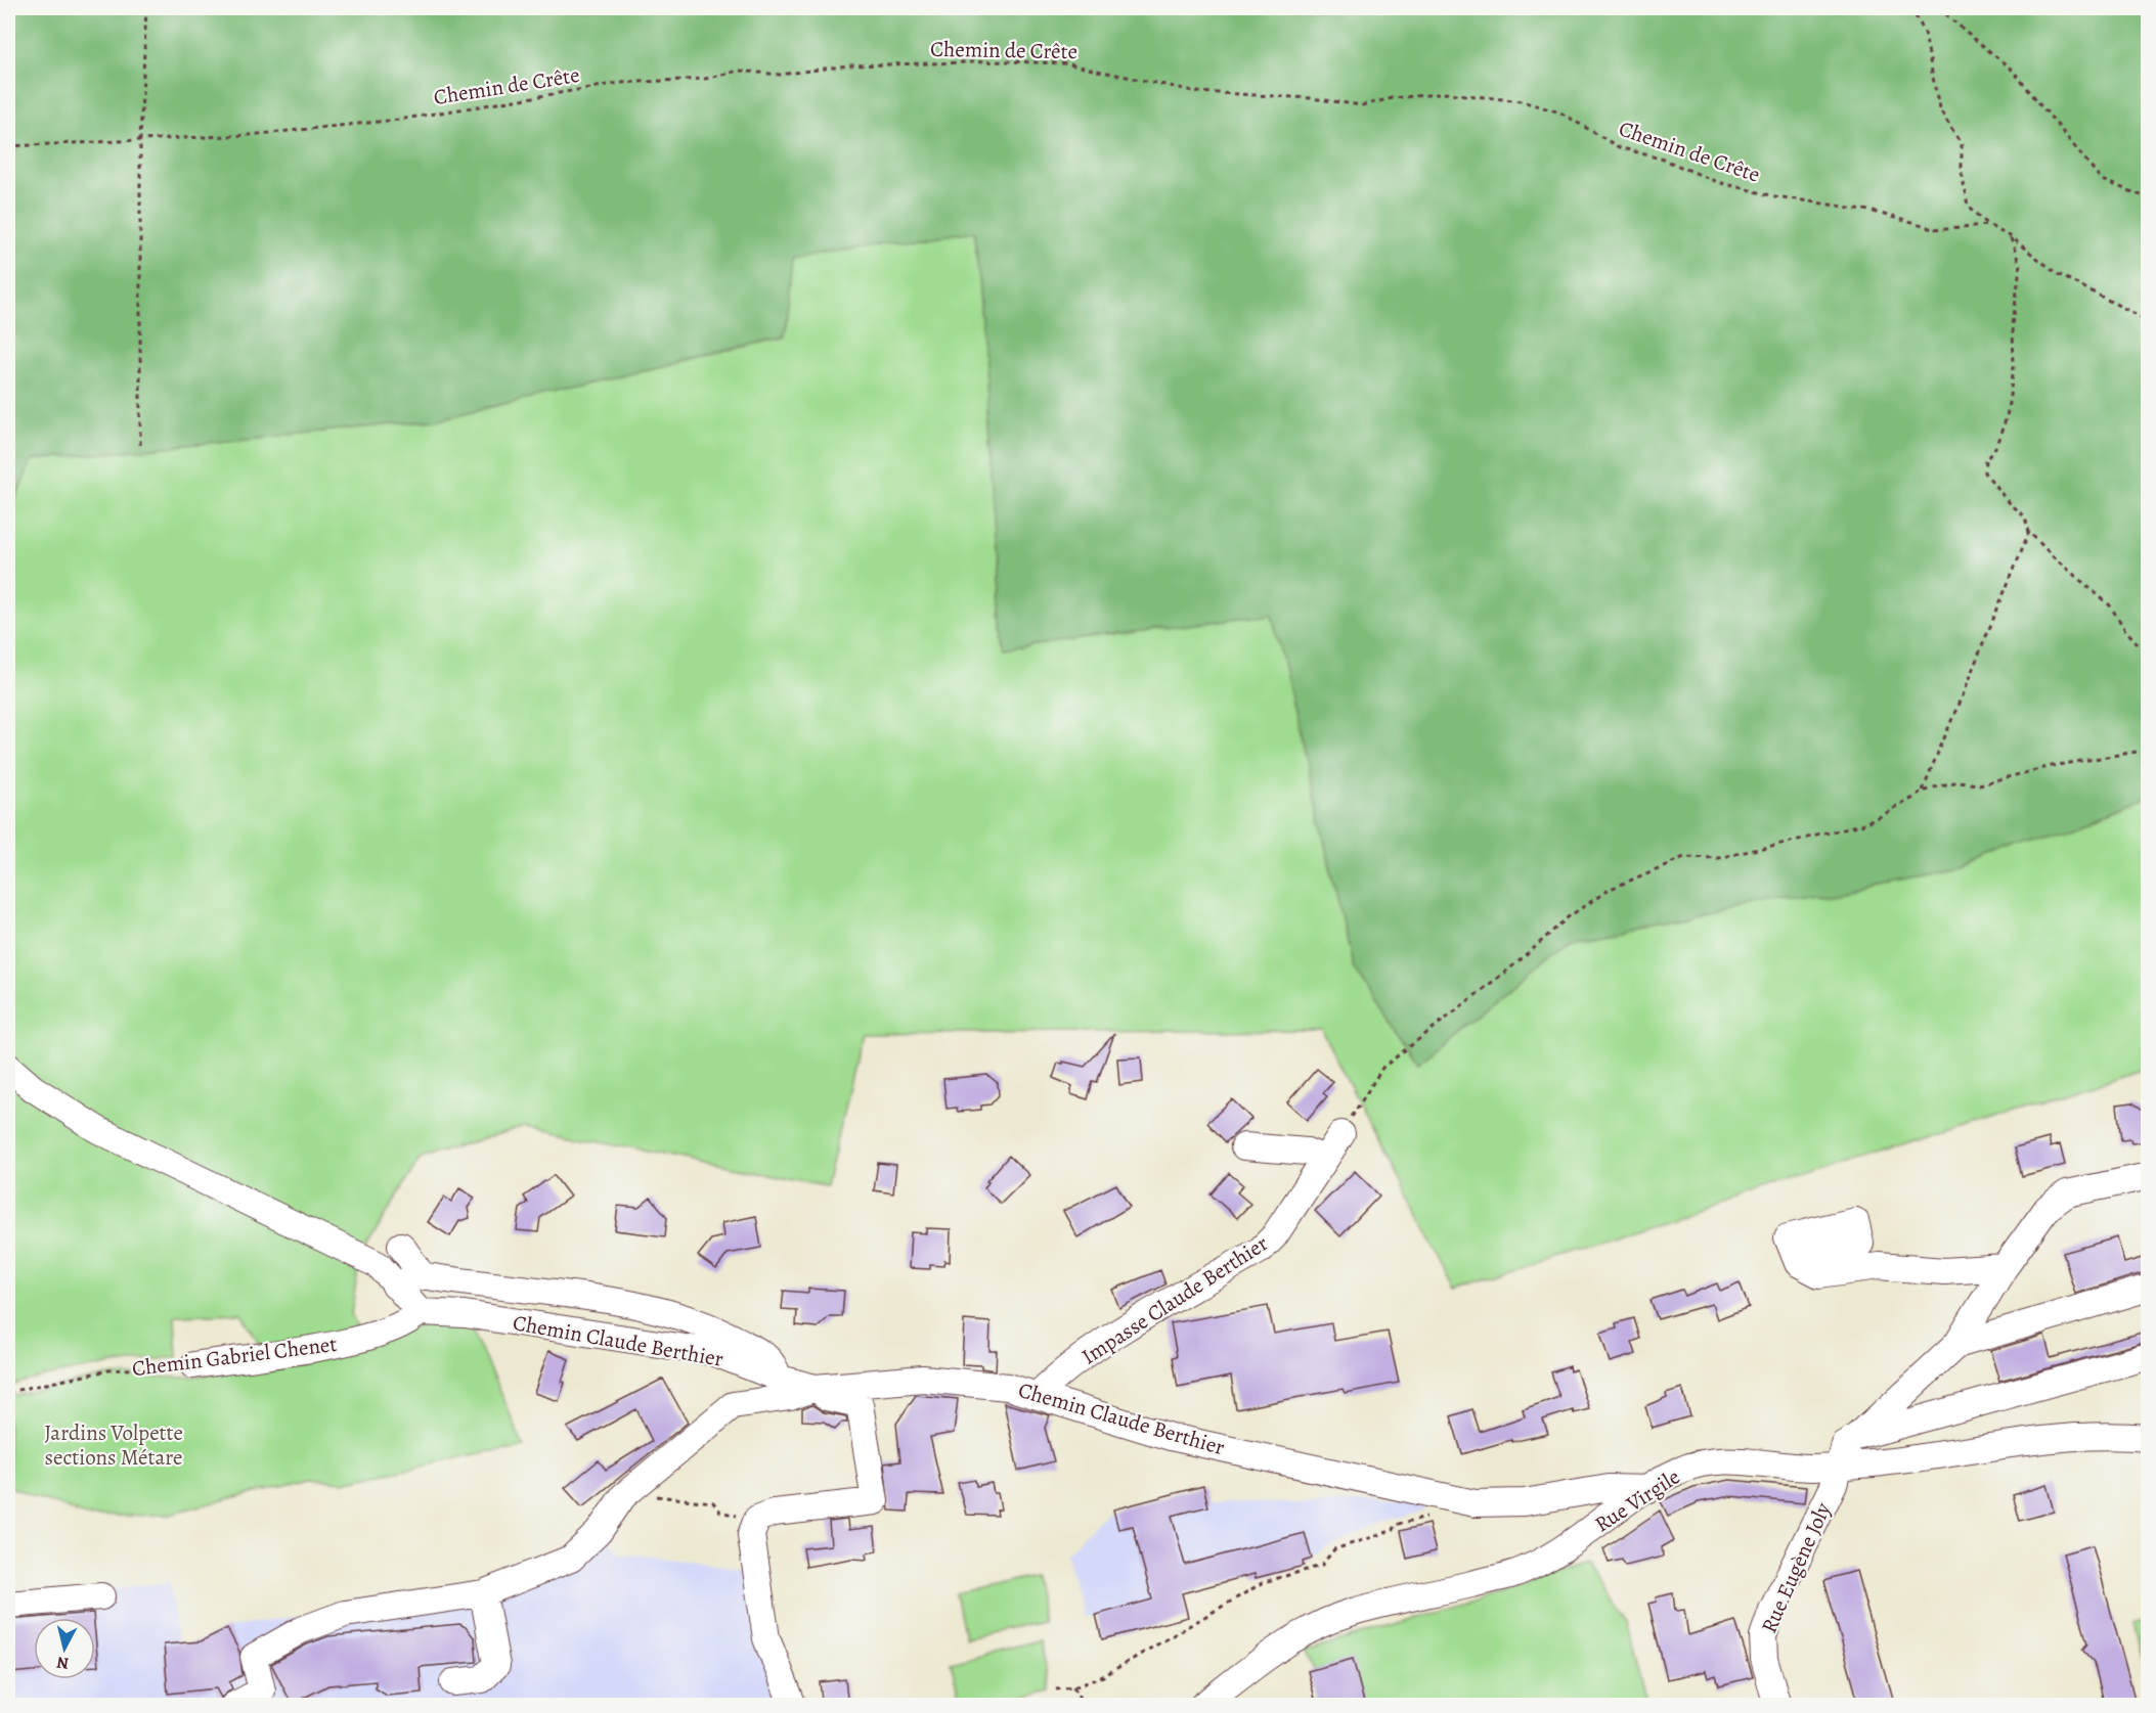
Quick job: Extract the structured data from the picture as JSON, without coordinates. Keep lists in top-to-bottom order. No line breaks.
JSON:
{"streets":{"street":["Impasse Claude Berthier","Chemin Claude Berthier","Chemin Gabriel Chenet","Rue Virgile","Rue Eugène Joly"],"path":["Chemin de Crête"]},"crossings":[["Impasse Claude Berthier","Chemin Claude Berthier"],["Chemin Claude Berthier","Chemin Gabriel Chenet"],["Chemin Claude Berthier","Rue Virgile"],["Rue Virgile","Rue Eugène Joly"]],"parks":["Jardins Volpette sections Métare"],"north":"bottom"}
